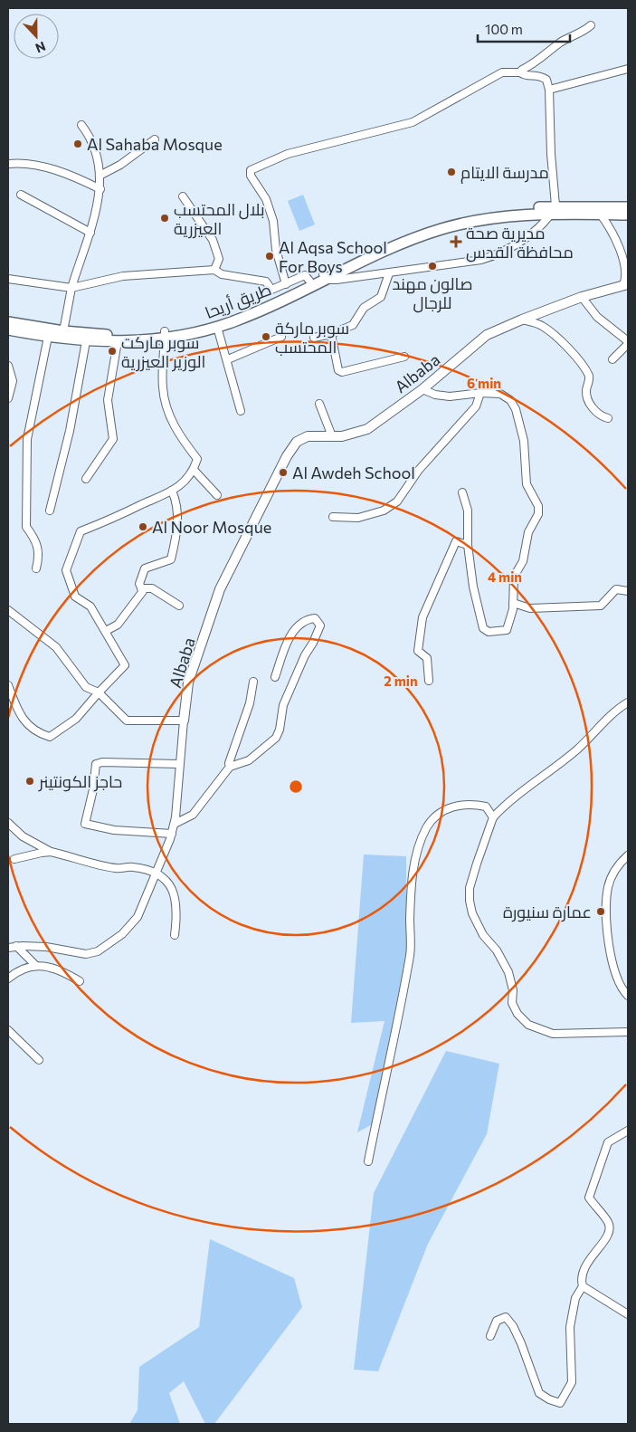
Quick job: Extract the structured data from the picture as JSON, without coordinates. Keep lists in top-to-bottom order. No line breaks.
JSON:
{"streets":{"main road":["طريق أريحا"],"street":["Albaba"]},"places":{"other":["Al Sahaba Mosque","مدرسة الايتام","بلال المحتسب العيزرية","Al Aqsa School For Boys","صالون مهند للرجال","سوبر ماركة المحتسب","سوبر ماركت الوزير العيزرية","Al Awdeh School","Al Noor Mosque","حاجز الكونتينر","عمارة سنيورة"],"health":["مديرية صحة محافظة القدس"]},"scale_bar":"100 m","north":"bottom","rings":["6 min","4 min","2 min"]}
